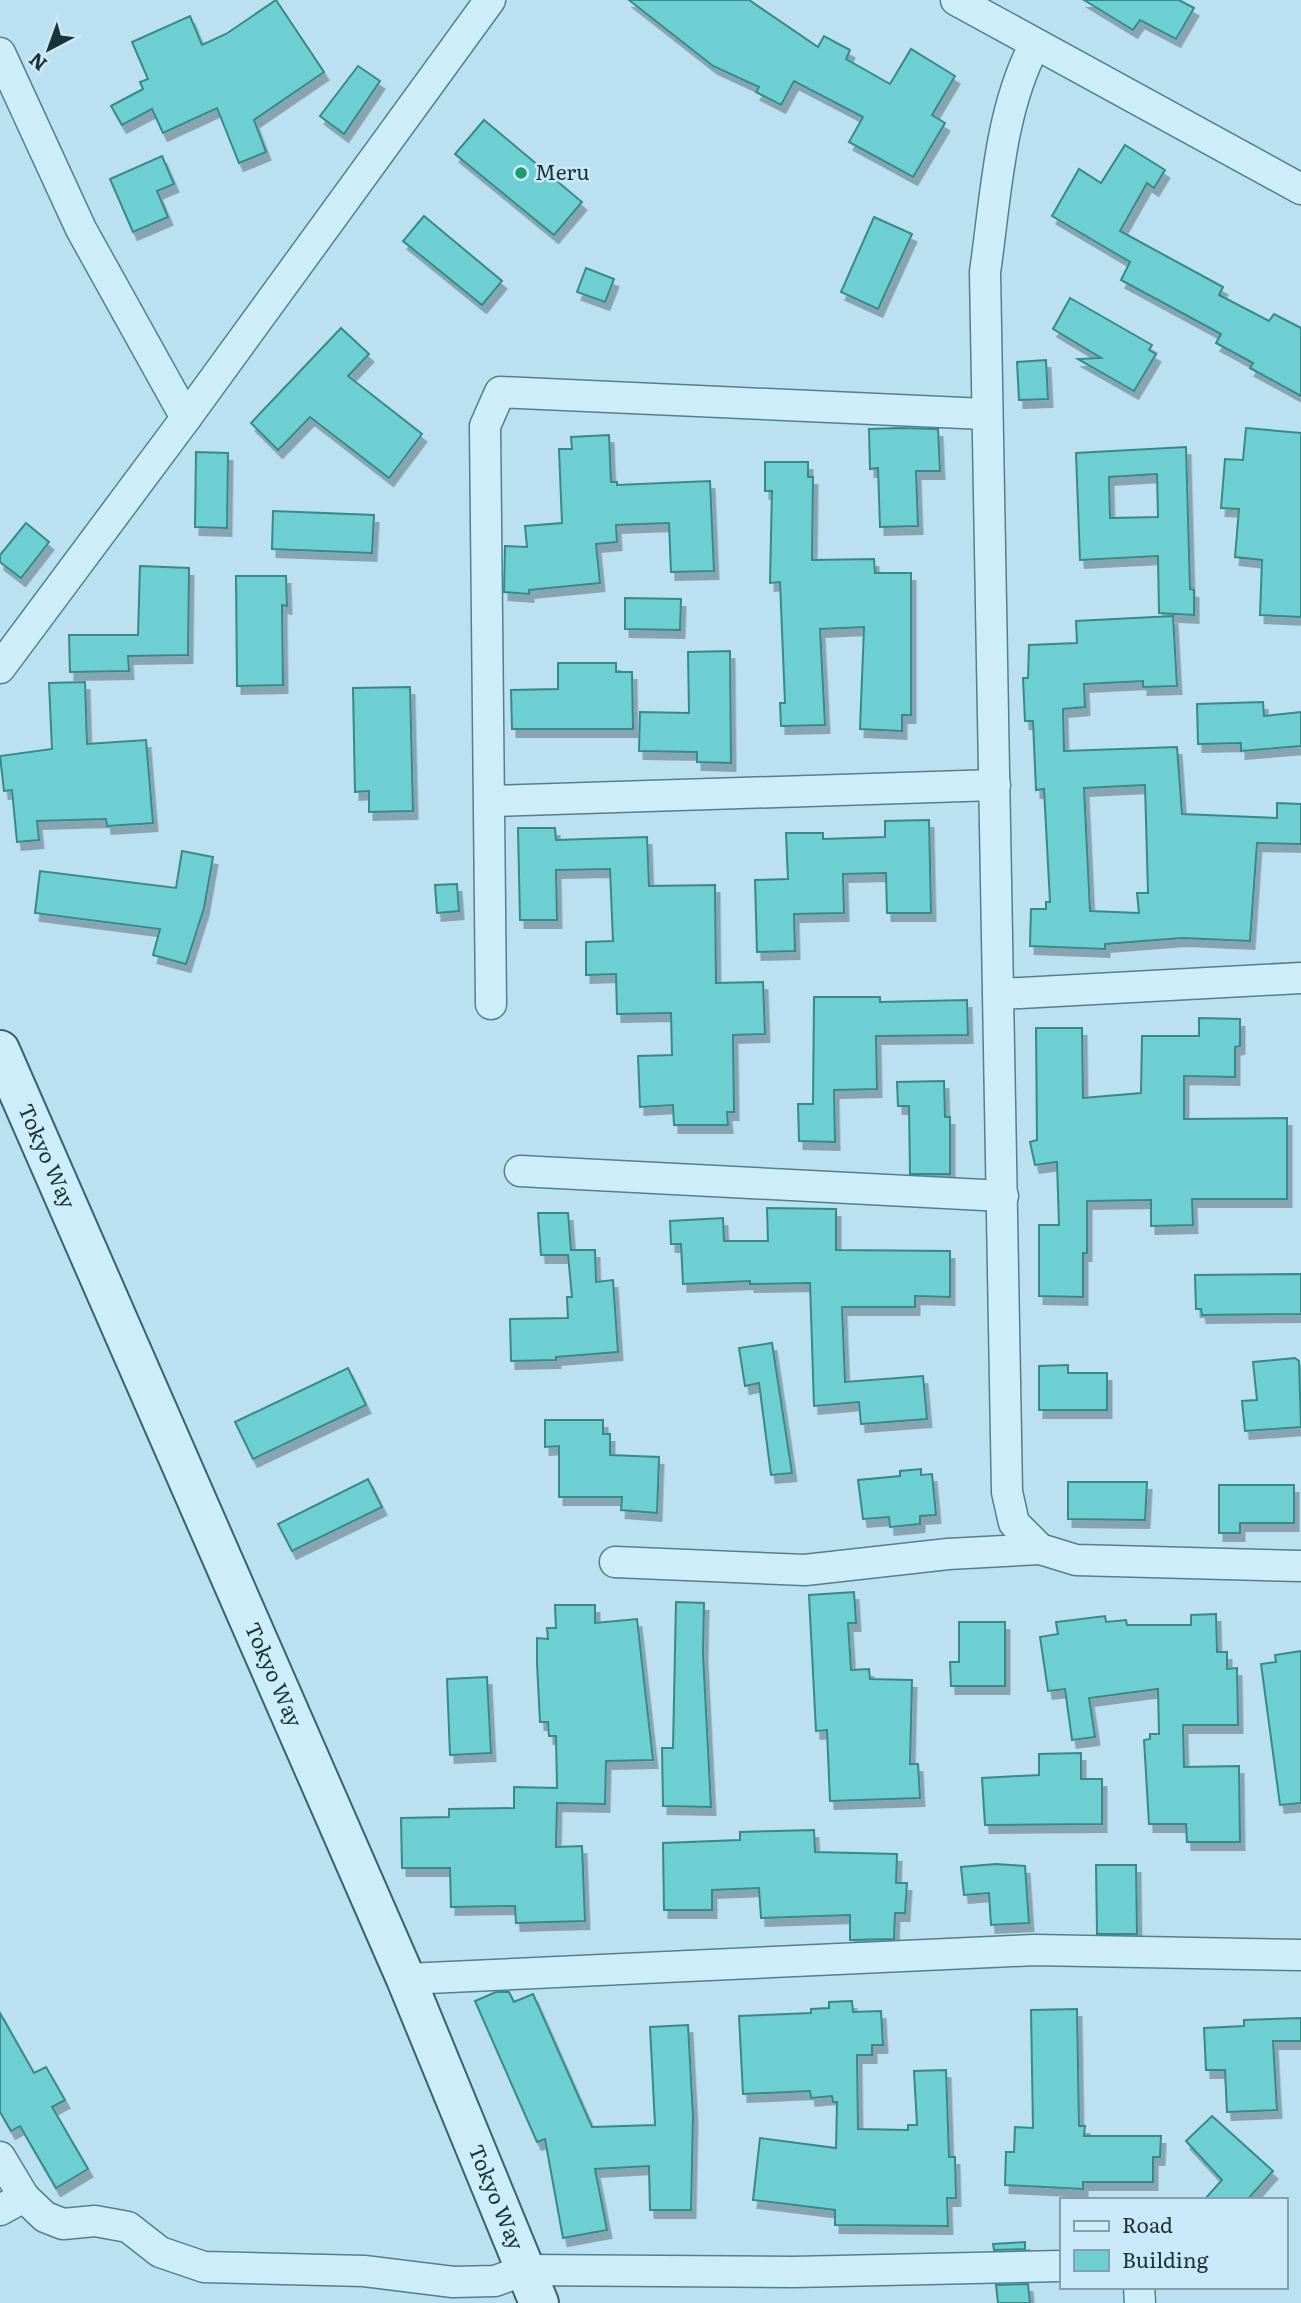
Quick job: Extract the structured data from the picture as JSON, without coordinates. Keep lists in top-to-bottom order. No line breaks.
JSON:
{"streets":{"main road":["Tokyo Way"]},"places":["Meru"],"legend":["Road","Building"],"north":"bottom left"}
